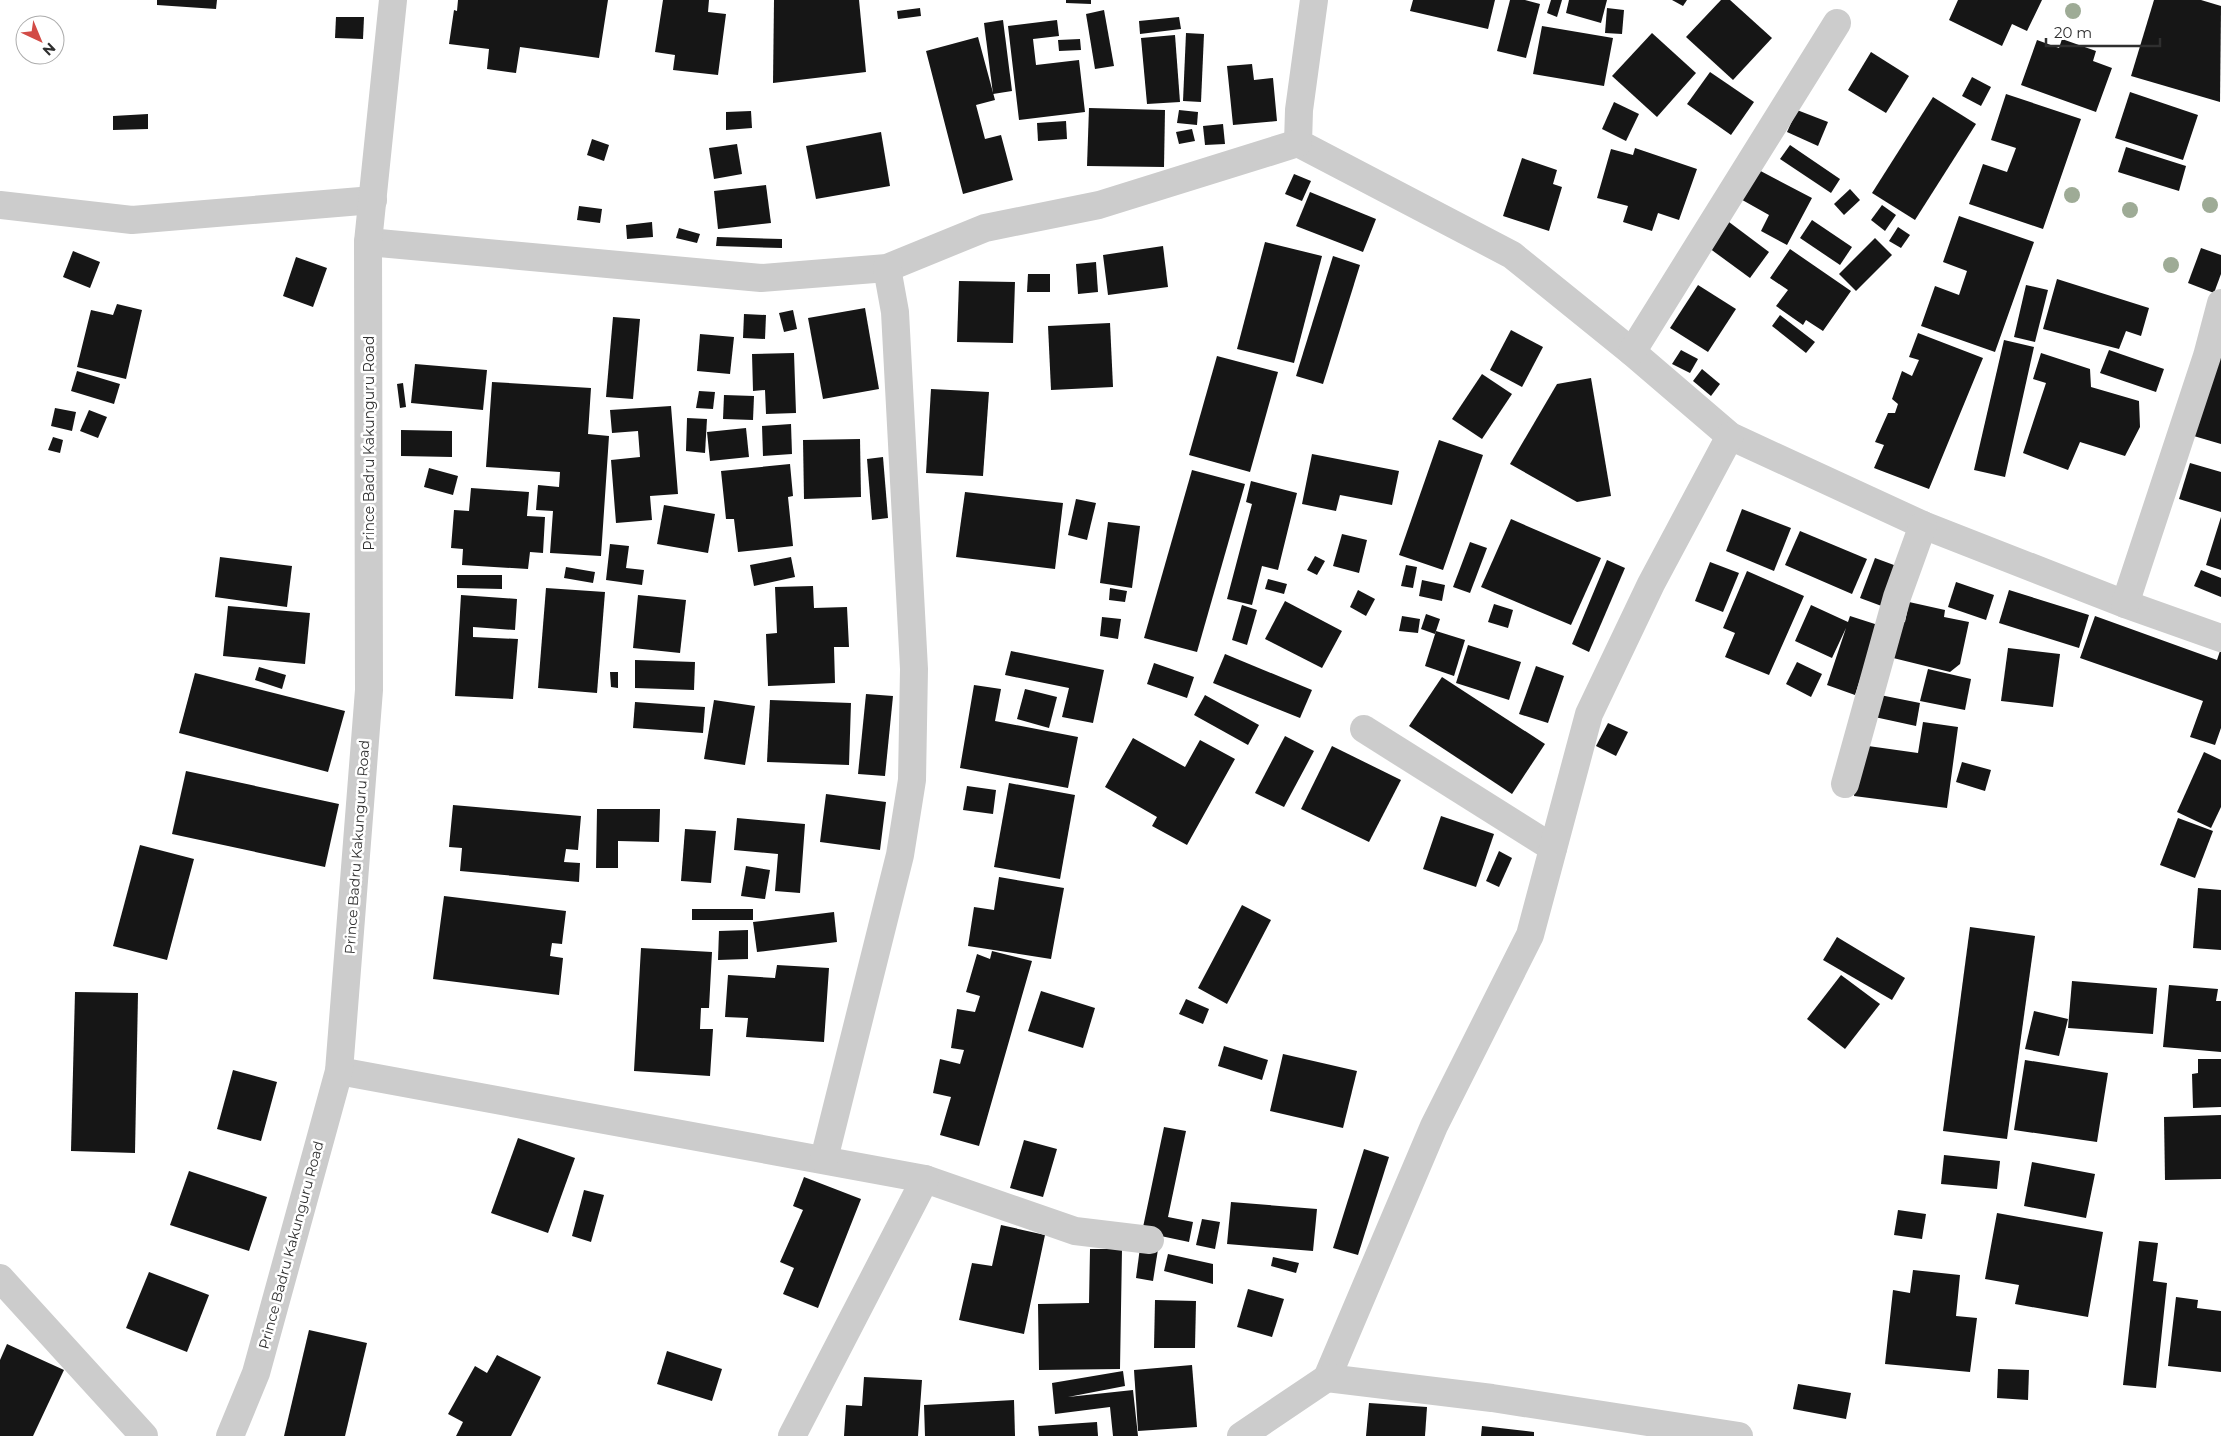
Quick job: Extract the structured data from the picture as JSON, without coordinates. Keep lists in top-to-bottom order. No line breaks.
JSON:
{"streets":{"street":["Prince Badru Kakunguru Road"]},"scale_bar":"20 m","north":"bottom right"}
